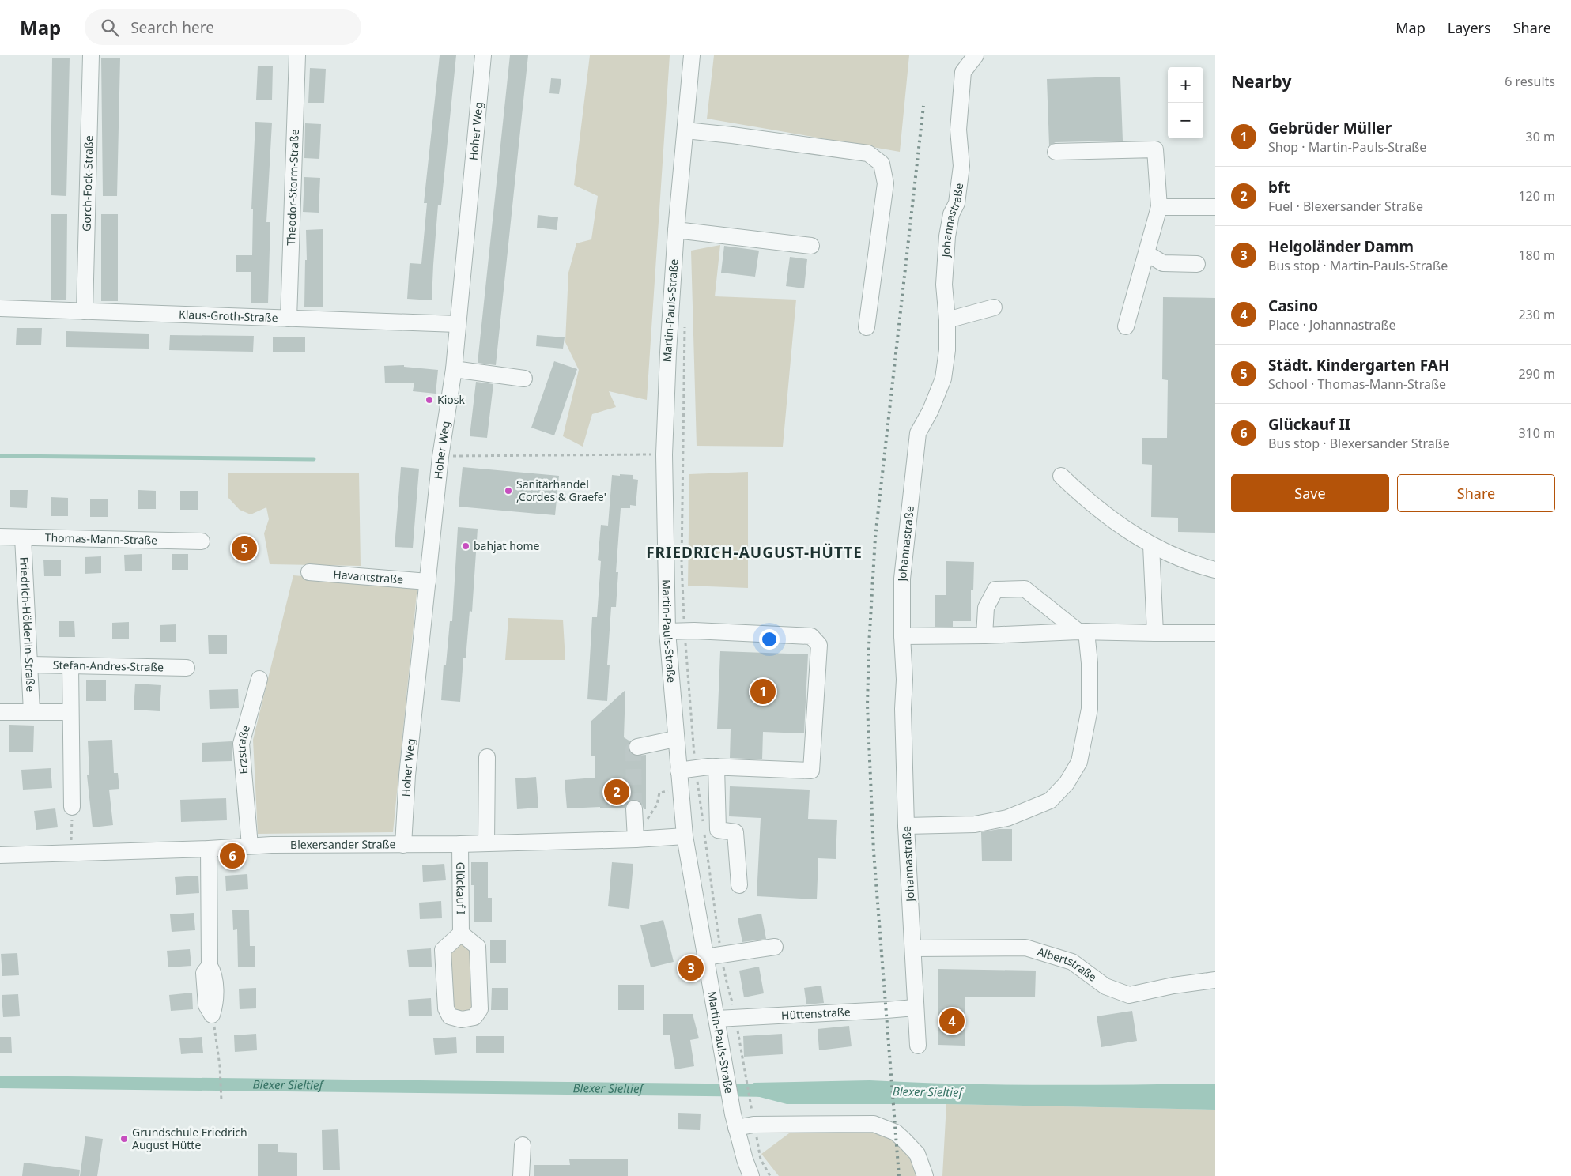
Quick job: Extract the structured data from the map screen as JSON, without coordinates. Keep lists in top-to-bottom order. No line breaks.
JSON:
{"streets":{"street":["Hoher Weg","Gorch-Fock-Straße","Theodor-Storm-Straße","Johannastraße","Martin-Pauls-Straße","Klaus-Groth-Straße","Thomas-Mann-Straße","Havantstraße","Friedrich-Hölderlin-Straße","Stefan-Andres-Straße","Erzstraße","Blexersander Straße","Glückauf I","Albertstraße","Hüttenstraße"]},"crossings":[["Hoher Weg","Klaus-Groth-Straße"],["Hoher Weg","Havantstraße"],["Hoher Weg","Blexersander Straße"],["Gorch-Fock-Straße","Klaus-Groth-Straße"],["Theodor-Storm-Straße","Klaus-Groth-Straße"],["Johannastraße","Albertstraße"],["Johannastraße","Hüttenstraße"],["Martin-Pauls-Straße","Blexersander Straße"],["Martin-Pauls-Straße","Hüttenstraße"],["Thomas-Mann-Straße","Friedrich-Hölderlin-Straße"],["Friedrich-Hölderlin-Straße","Stefan-Andres-Straße"],["Erzstraße","Blexersander Straße"],["Blexersander Straße","Glückauf I"]],"districts":["FRIEDRICH-AUGUST-HÜTTE"],"water":["Blexer Sieltief"],"places":["Kiosk","Sanitärhandel ,Cordes & Graefe'","bahjat home","Grundschule Friedrich August Hütte"],"page":{"header":"Map","search":"Search here","nav":["Map","Layers","Share"],"heading":["Nearby","6 results"],"map_buttons":["+","−"],"list":[{"mark":"1","name":"Gebrüder Müller","note":"Shop · Martin-Pauls-Straße","value":"30 m"},{"mark":"2","name":"bft","note":"Fuel · Blexersander Straße","value":"120 m"},{"mark":"3","name":"Helgoländer Damm","note":"Bus stop · Martin-Pauls-Straße","value":"180 m"},{"mark":"4","name":"Casino","note":"Place · Johannastraße","value":"230 m"},{"mark":"5","name":"Städt. Kindergarten FAH","note":"School · Thomas-Mann-Straße","value":"290 m"},{"mark":"6","name":"Glückauf II","note":"Bus stop · Blexersander Straße","value":"310 m"}],"buttons":["Save","Share"],"pins":["5","1","2","6","3","4"]}}
